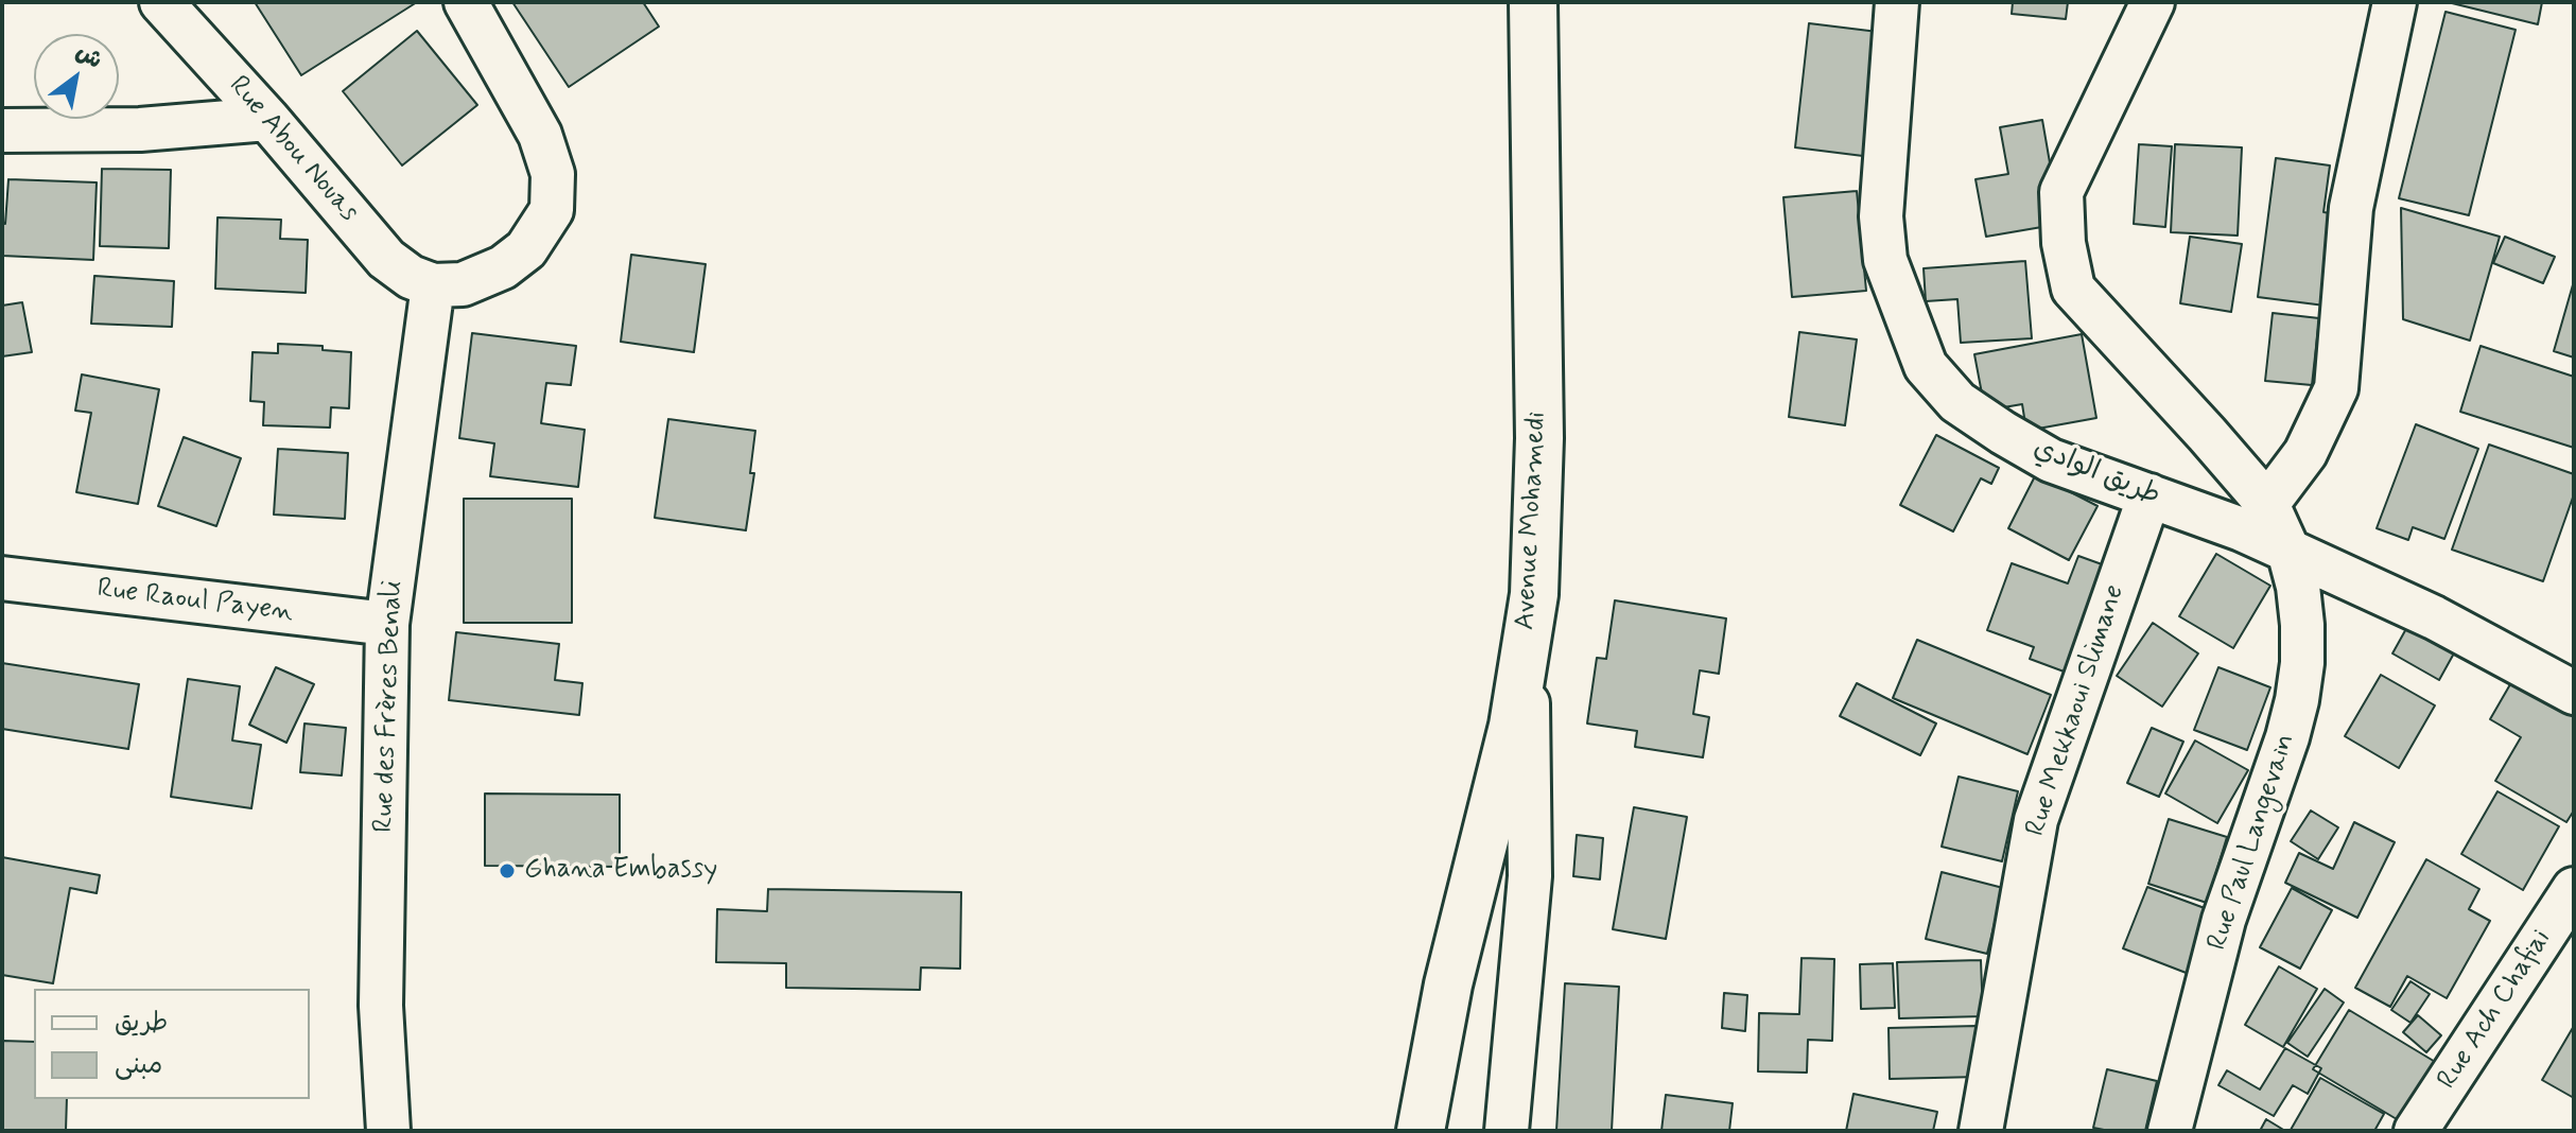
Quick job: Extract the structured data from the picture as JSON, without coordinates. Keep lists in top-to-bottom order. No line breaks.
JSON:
{"streets":{"main road":["Avenue Mohamedi"],"street":["Rue Abou Nouas","طريق الوادي","Rue Raoul Payen","Rue des Frères Benali","Rue Mekkaoui Slimane","Rue Paul Langevain","Rue Ach Chafiai"]},"crossings":[["Rue Abou Nouas","Rue des Frères Benali"],["طريق الوادي","Rue Mekkaoui Slimane"],["طريق الوادي","Rue Paul Langevain"],["Rue Raoul Payen","Rue des Frères Benali"]],"places":["Ghana Embassy"],"legend":["طريق","مبنى"],"north":"top right"}
